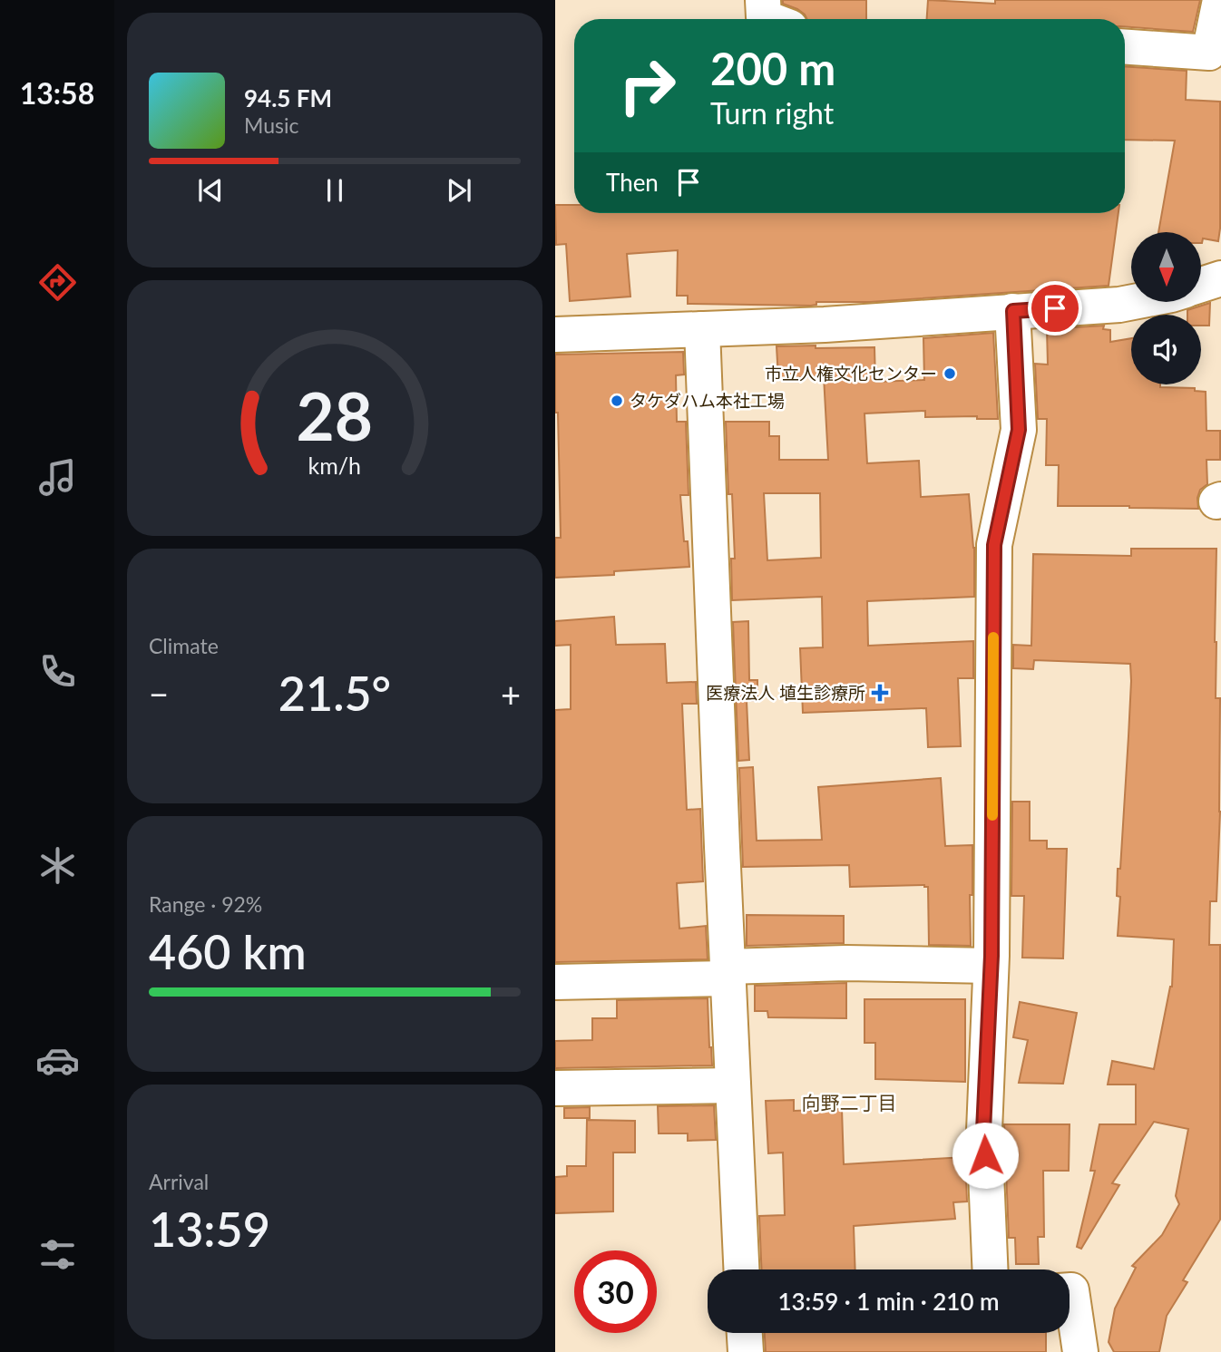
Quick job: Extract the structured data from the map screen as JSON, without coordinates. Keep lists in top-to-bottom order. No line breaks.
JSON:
{"districts":["向野二丁目"],"places":{"other":["市立人権文化センター","タケダハム本社工場"],"health":["医療法人 埴生診療所"]},"north":"bottom","page":{"tabs":"13:58","turn":["200 m","Turn right"],"song":["94.5 FM","Music"],"then":"Then","tile":["Climate",["Range · 92%","460 km"],["Arrival","13:59"]],"heat":["−","21.5°","+"],"limit":"30","trip":"13:59 · 1 min · 210 m","gauge":["28","km/h"]}}
